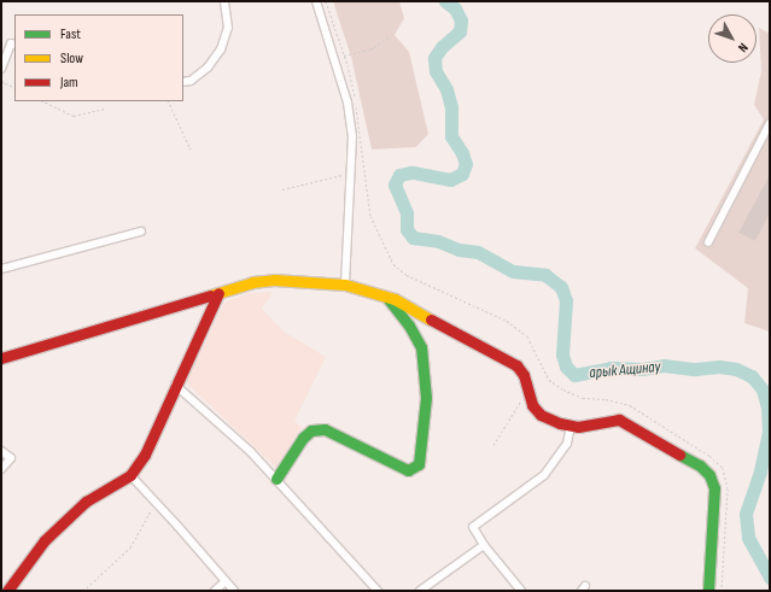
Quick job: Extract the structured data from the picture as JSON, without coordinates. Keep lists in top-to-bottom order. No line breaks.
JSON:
{"water":["арык Ащинау"],"legend":["Fast","Slow","Jam"],"north":"bottom right"}
